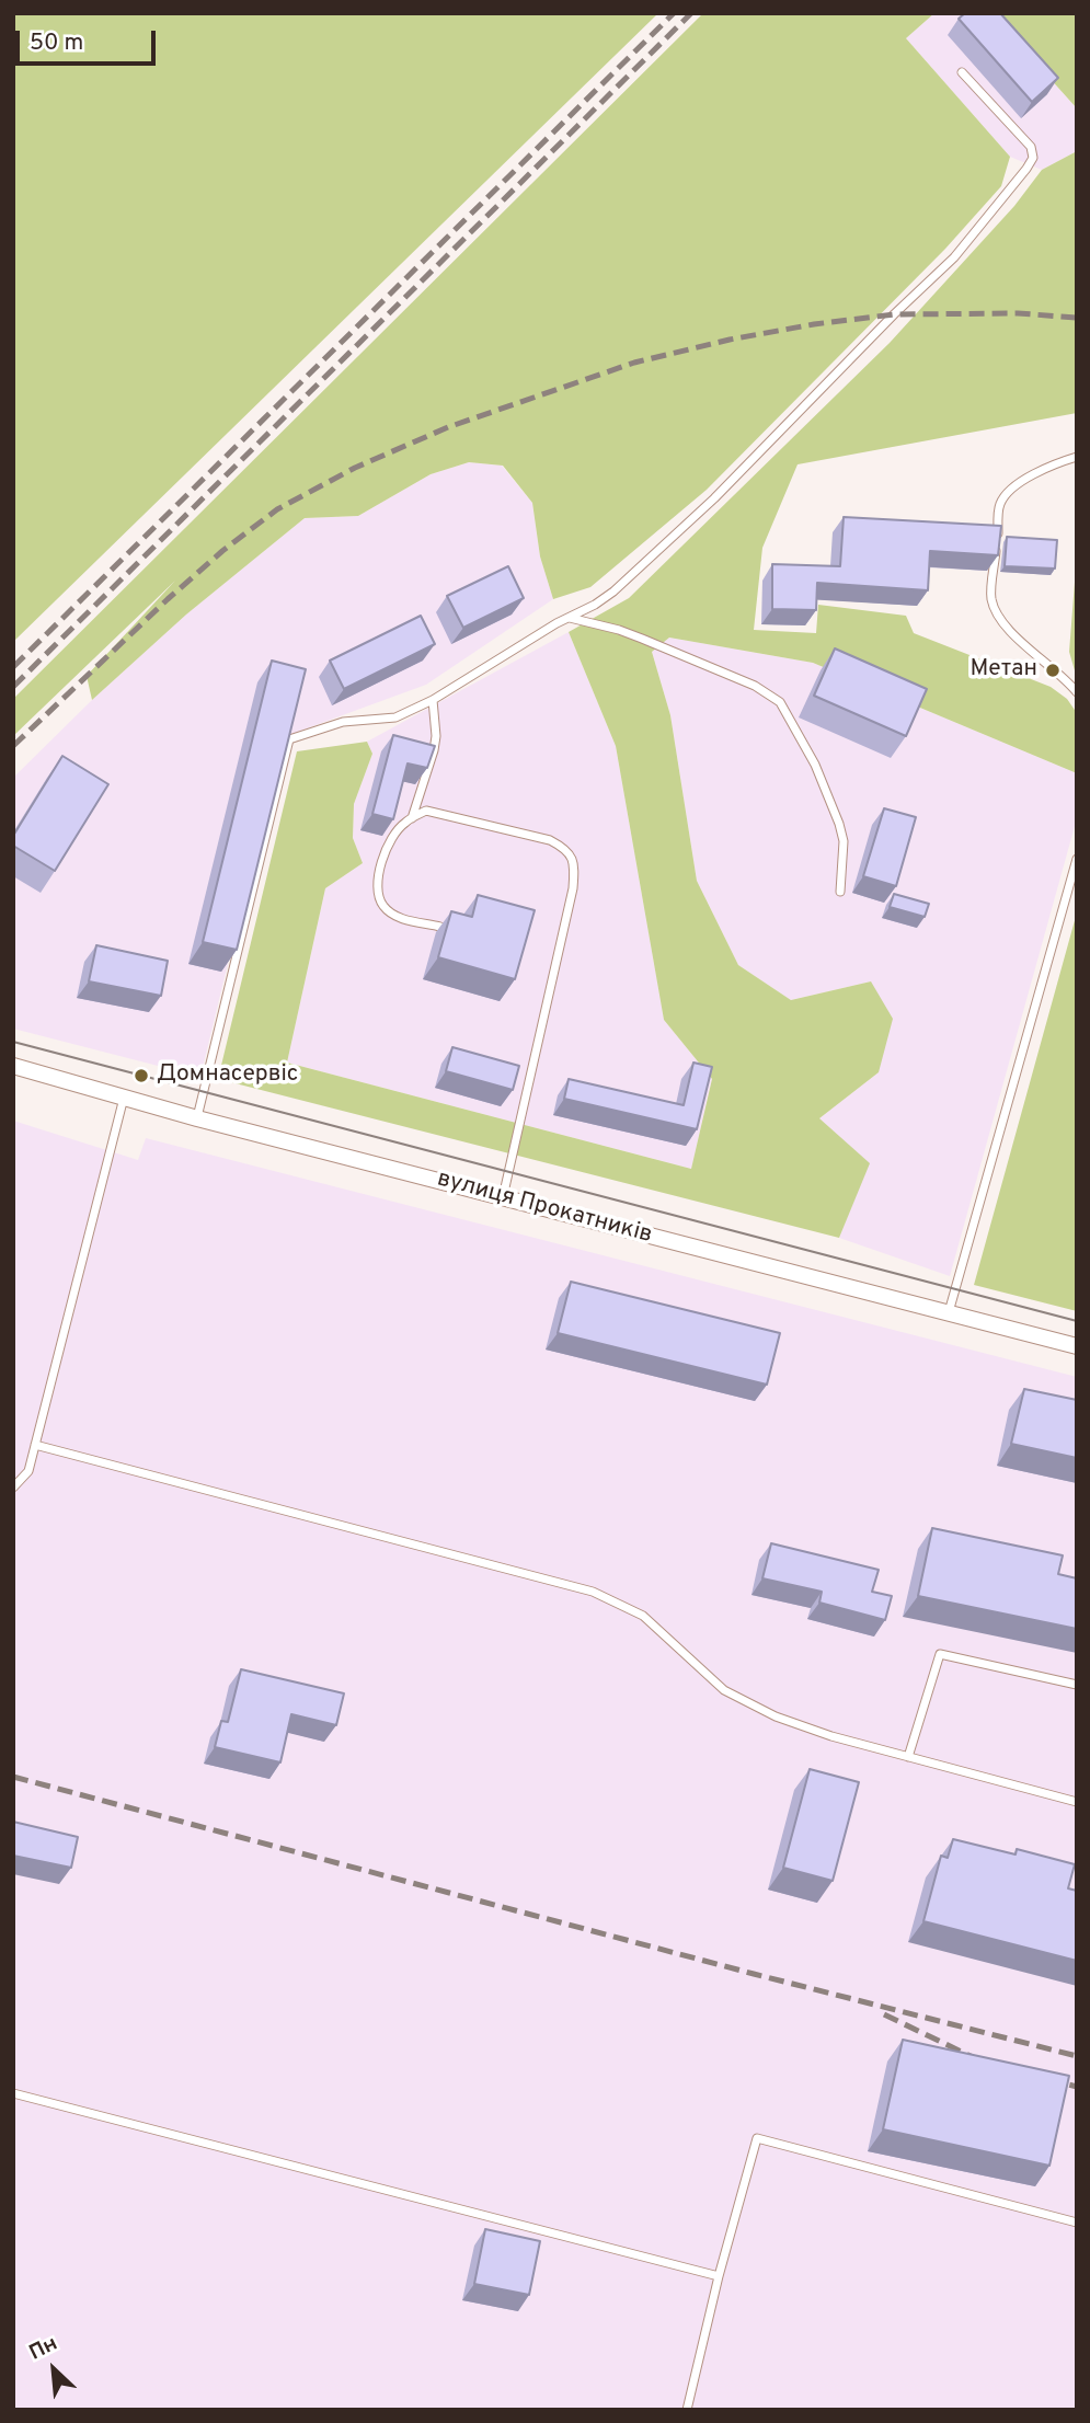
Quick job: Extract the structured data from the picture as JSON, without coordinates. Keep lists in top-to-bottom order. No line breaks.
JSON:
{"streets":{"street":["вулиця Прокатників"]},"places":["Метан","Домнасервіс"],"scale_bar":"50 m","north":"top left"}
